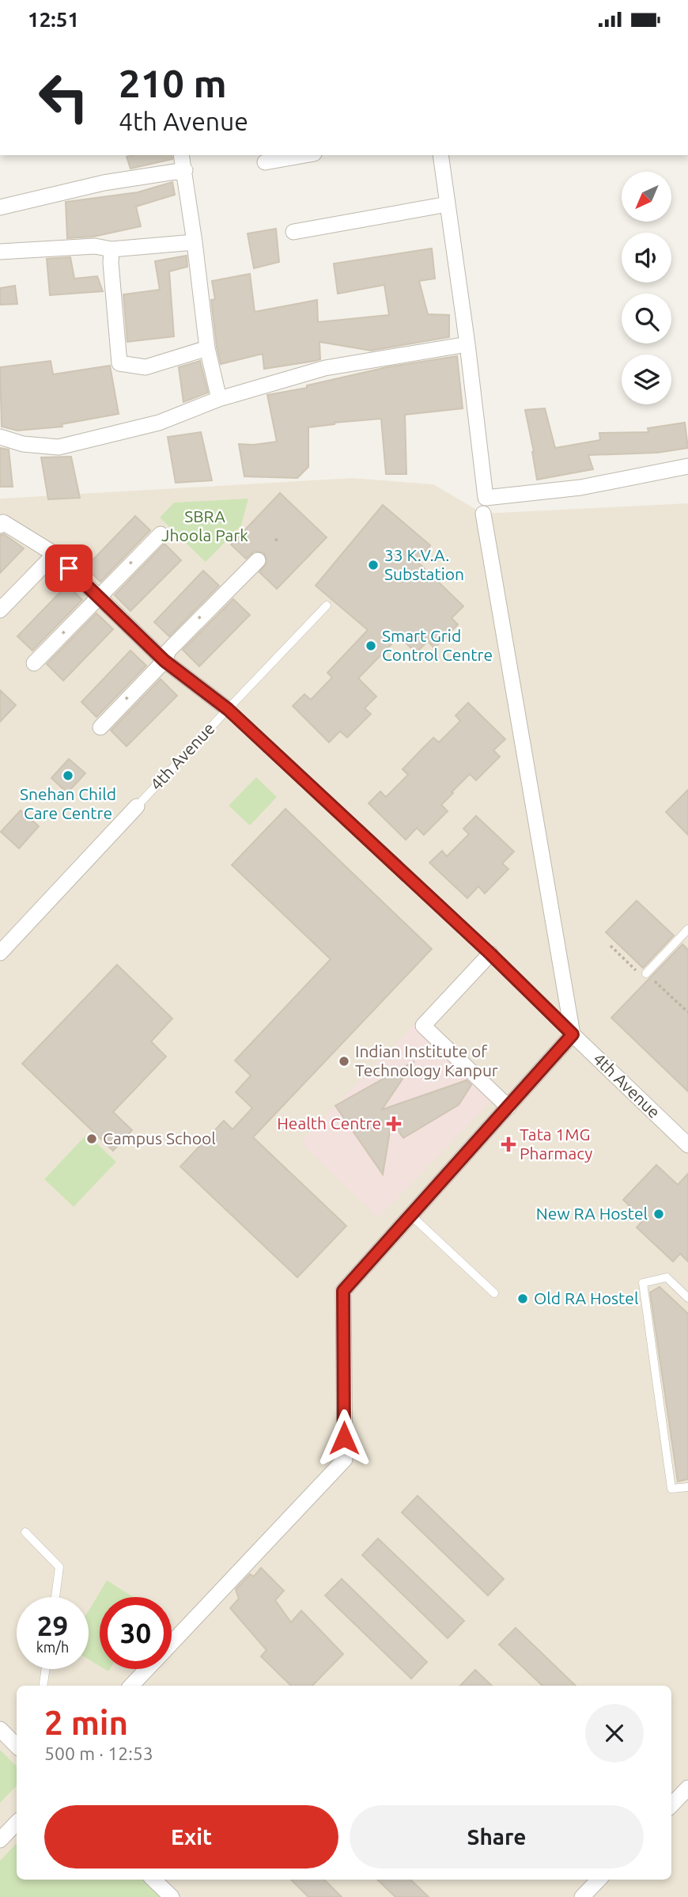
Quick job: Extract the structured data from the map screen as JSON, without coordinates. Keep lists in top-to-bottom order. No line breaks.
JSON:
{"streets":{"street":["4th Avenue"]},"parks":["SBRA Jhoola Park"],"places":{"other":["33 K.V.A. Substation","Smart Grid Control Centre","Snehan Child Care Centre","Indian Institute of Technology Kanpur","Campus School","New RA Hostel","Old RA Hostel"],"health":["Health Centre","Tata 1MG Pharmacy"]},"north":"bottom left","page":{"status":"12:51","turn":["210 m","4th Avenue"],"speed":"29 km/h","limit":"30","heading":["2 min","500 m · 12:53"],"buttons":["Exit","Share"]}}
